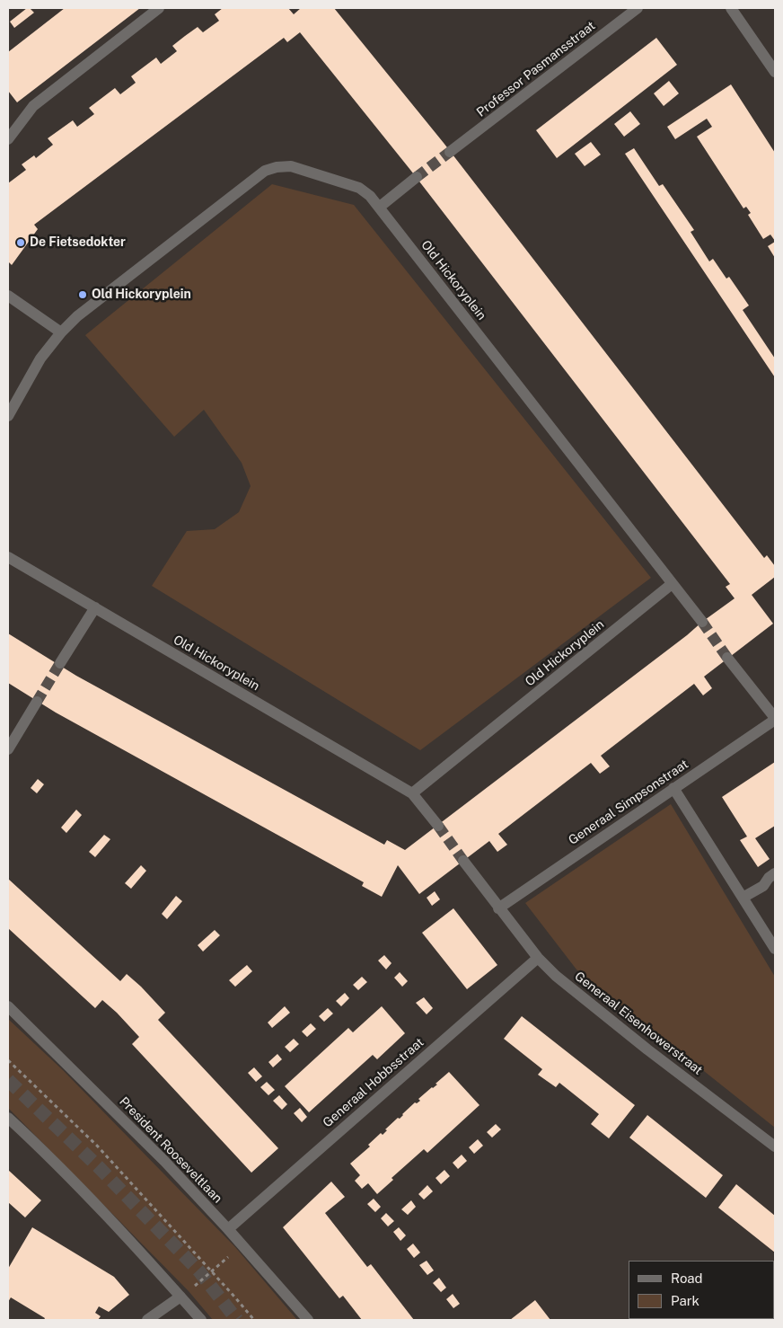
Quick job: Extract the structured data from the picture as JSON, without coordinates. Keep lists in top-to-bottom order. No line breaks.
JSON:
{"streets":{"street":["Professor Pasmansstraat","Old Hickoryplein","Generaal Simpsonstraat","Generaal Eisenhowerstraat","Generaal Hobbsstraat","President Rooseveltlaan"]},"crossings":[["Generaal Simpsonstraat","Generaal Eisenhowerstraat"],["Generaal Eisenhowerstraat","Generaal Hobbsstraat"],["Generaal Hobbsstraat","President Rooseveltlaan"]],"places":["De Fietsedokter","Old Hickoryplein"],"legend":["Road","Park"]}
